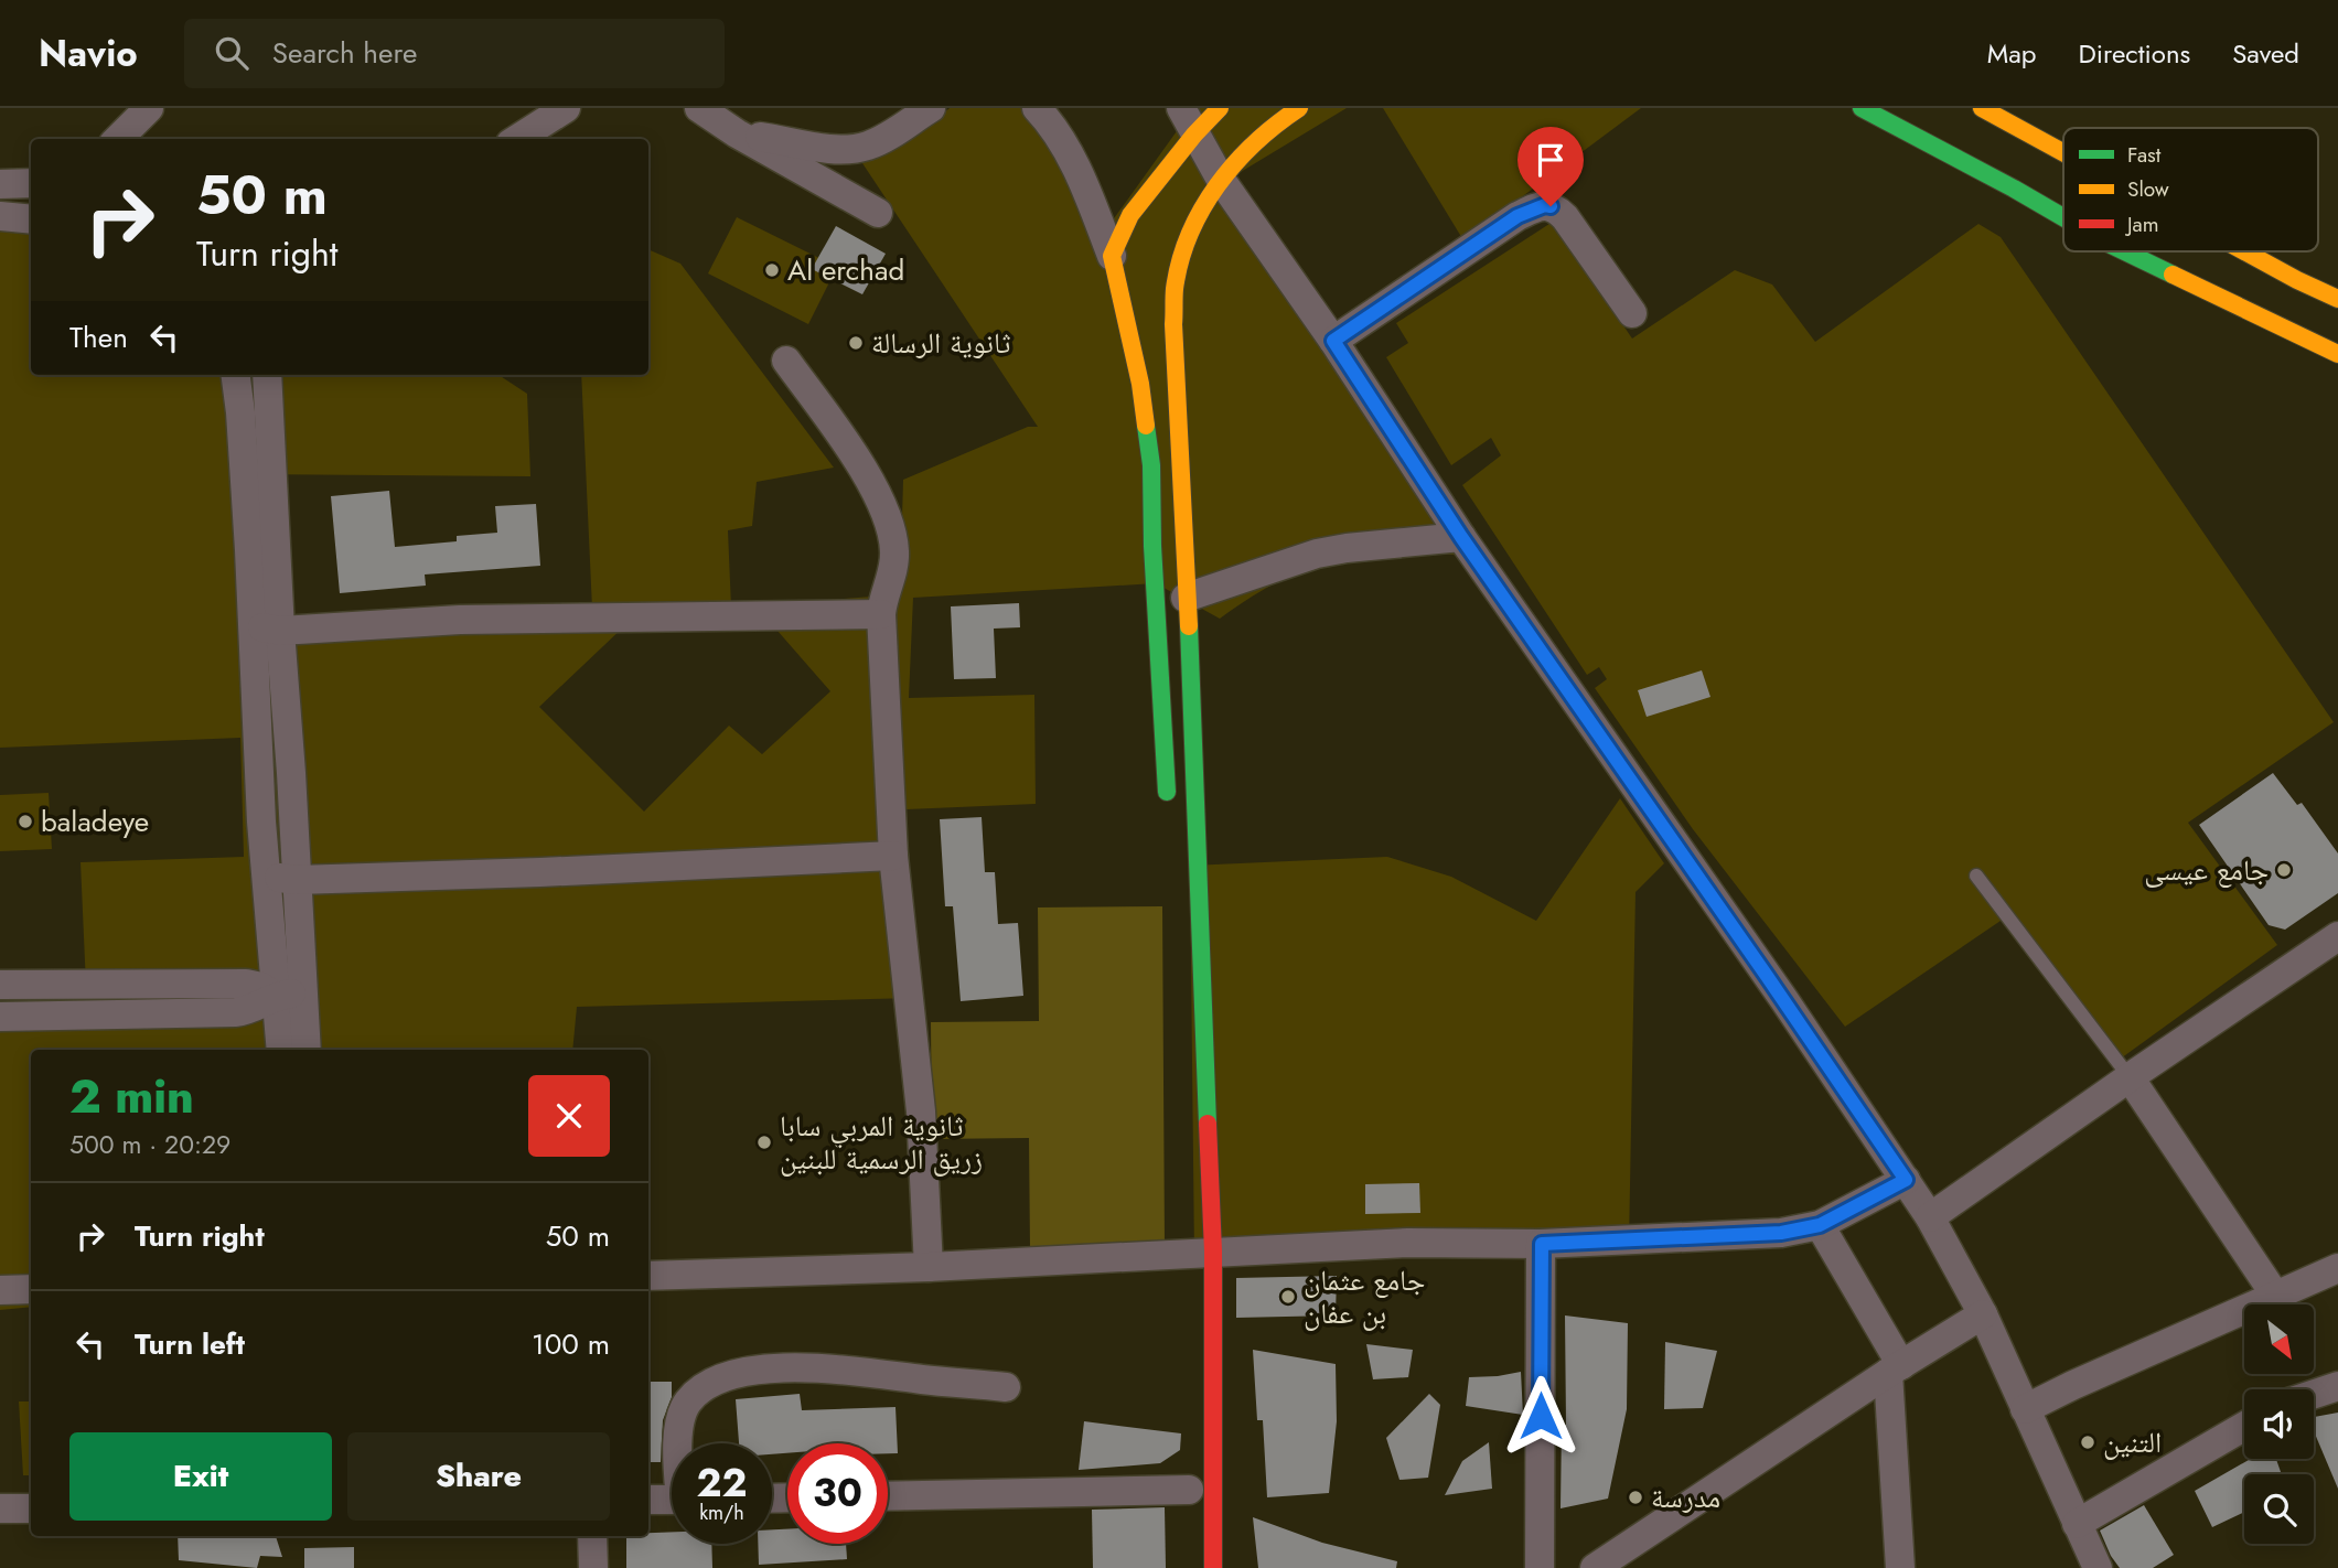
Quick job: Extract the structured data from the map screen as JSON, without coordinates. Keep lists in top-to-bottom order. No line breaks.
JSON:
{"places":["Al erchad","ثانوية الرسالة","baladeye","جامع عيسى","ثانوية المربي سابا زريق الرسمية للبنين","جامع عثمان بن عفان","التنين","مدرسة"],"legend":["Fast","Slow","Jam"],"north":"bottom right","page":{"header":"Navio","search":"Search here","nav":["Map","Directions","Saved"],"turn":["50 m","Turn right"],"then":"Then","heading":["2 min","500 m · 20:29"],"list":[{"name":"Turn right","value":"50 m"},{"name":"Turn left","value":"100 m"}],"buttons":["Exit","Share"],"speed":"22 km/h","limit":"30"}}
